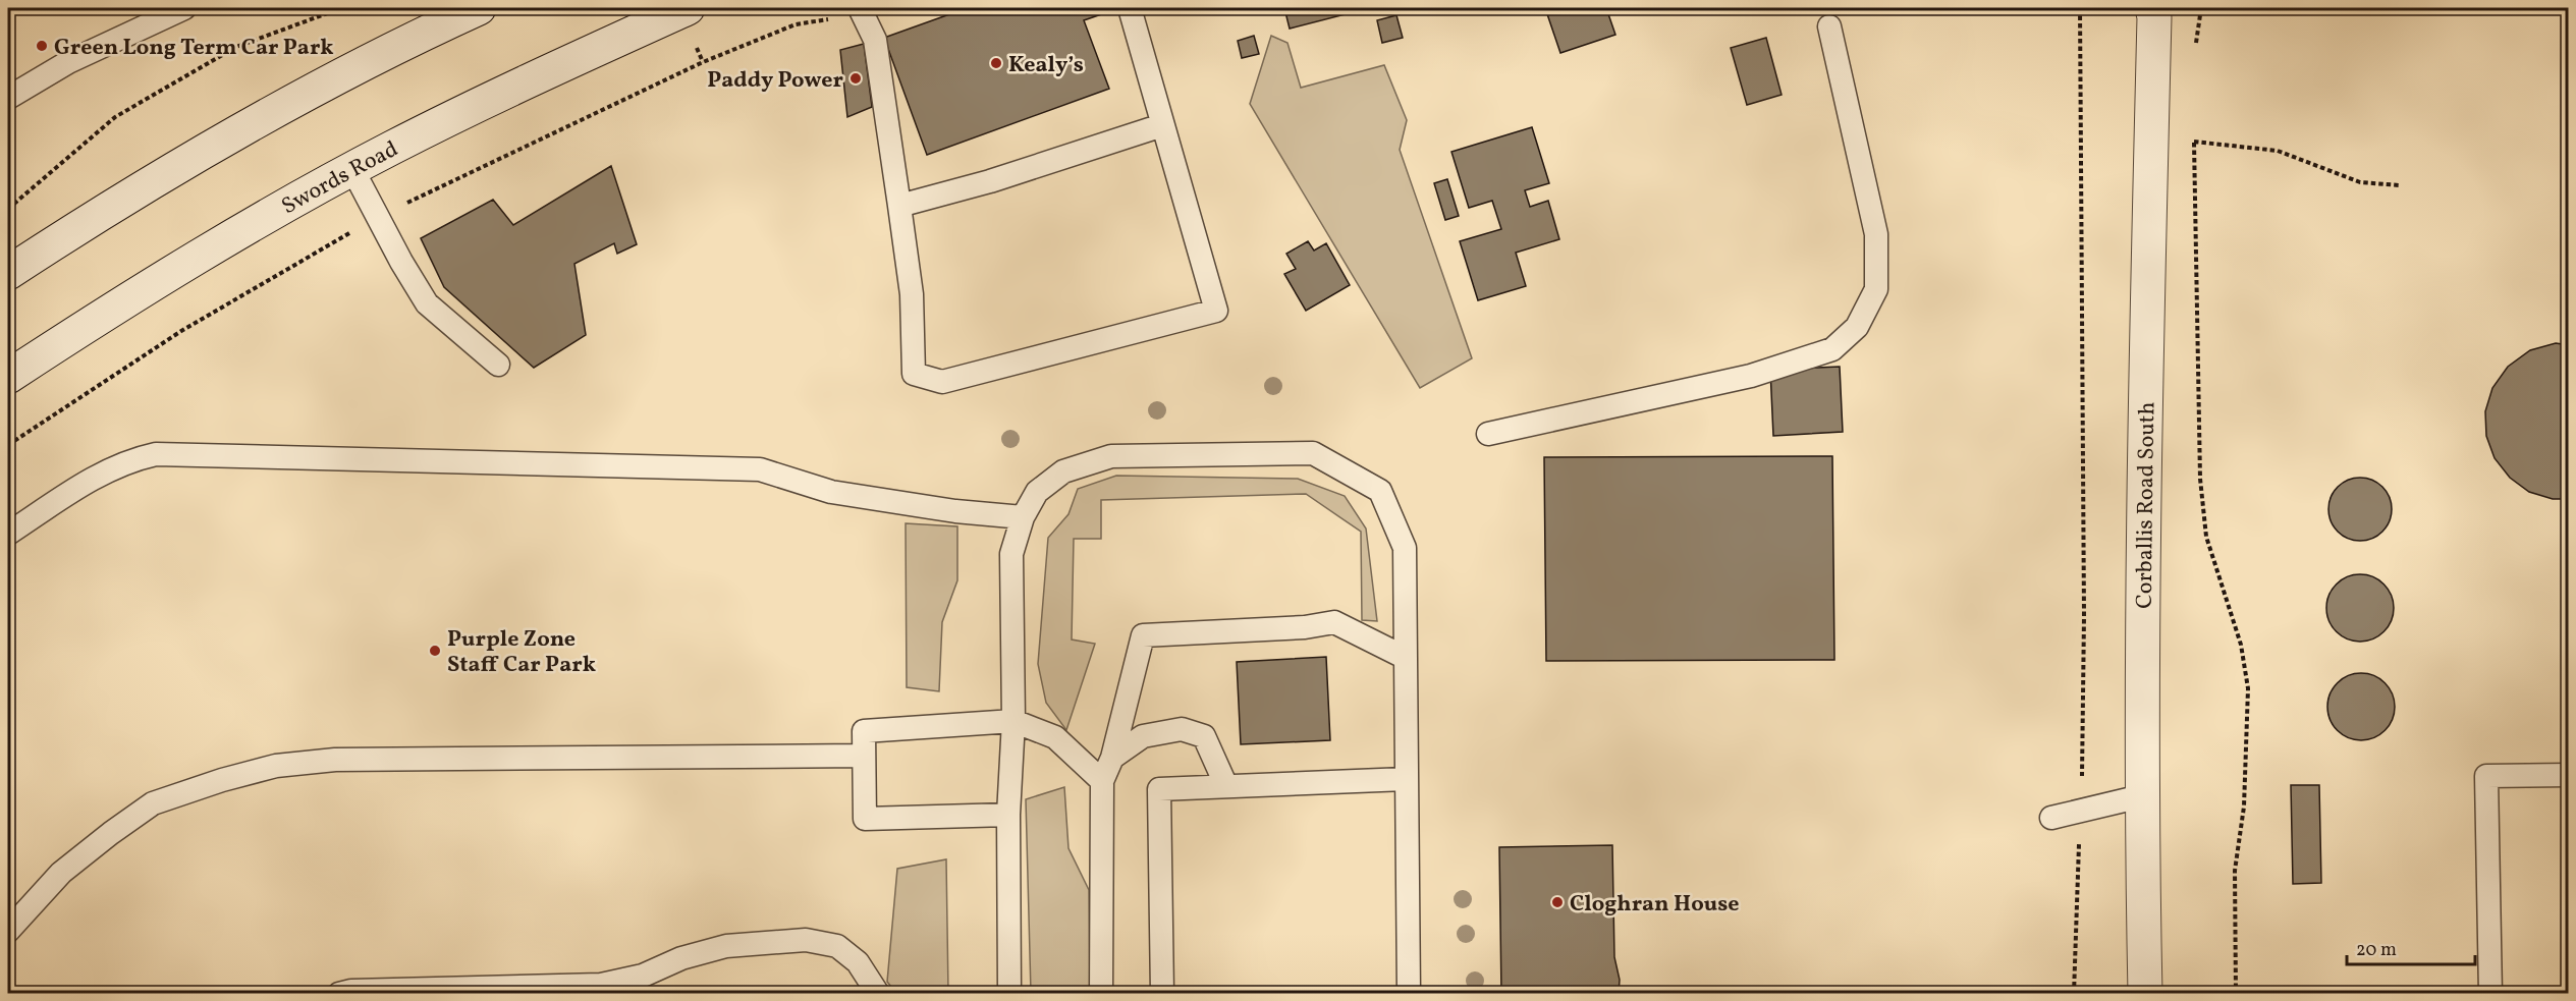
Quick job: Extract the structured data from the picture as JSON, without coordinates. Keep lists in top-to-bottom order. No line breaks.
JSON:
{"streets":{"main road":["Swords Road","Corballis Road South"]},"places":["Green Long Term Car Park","Kealy’s","Paddy Power","Purple Zone Staff Car Park","Cloghran House"],"scale_bar":"20 m"}
